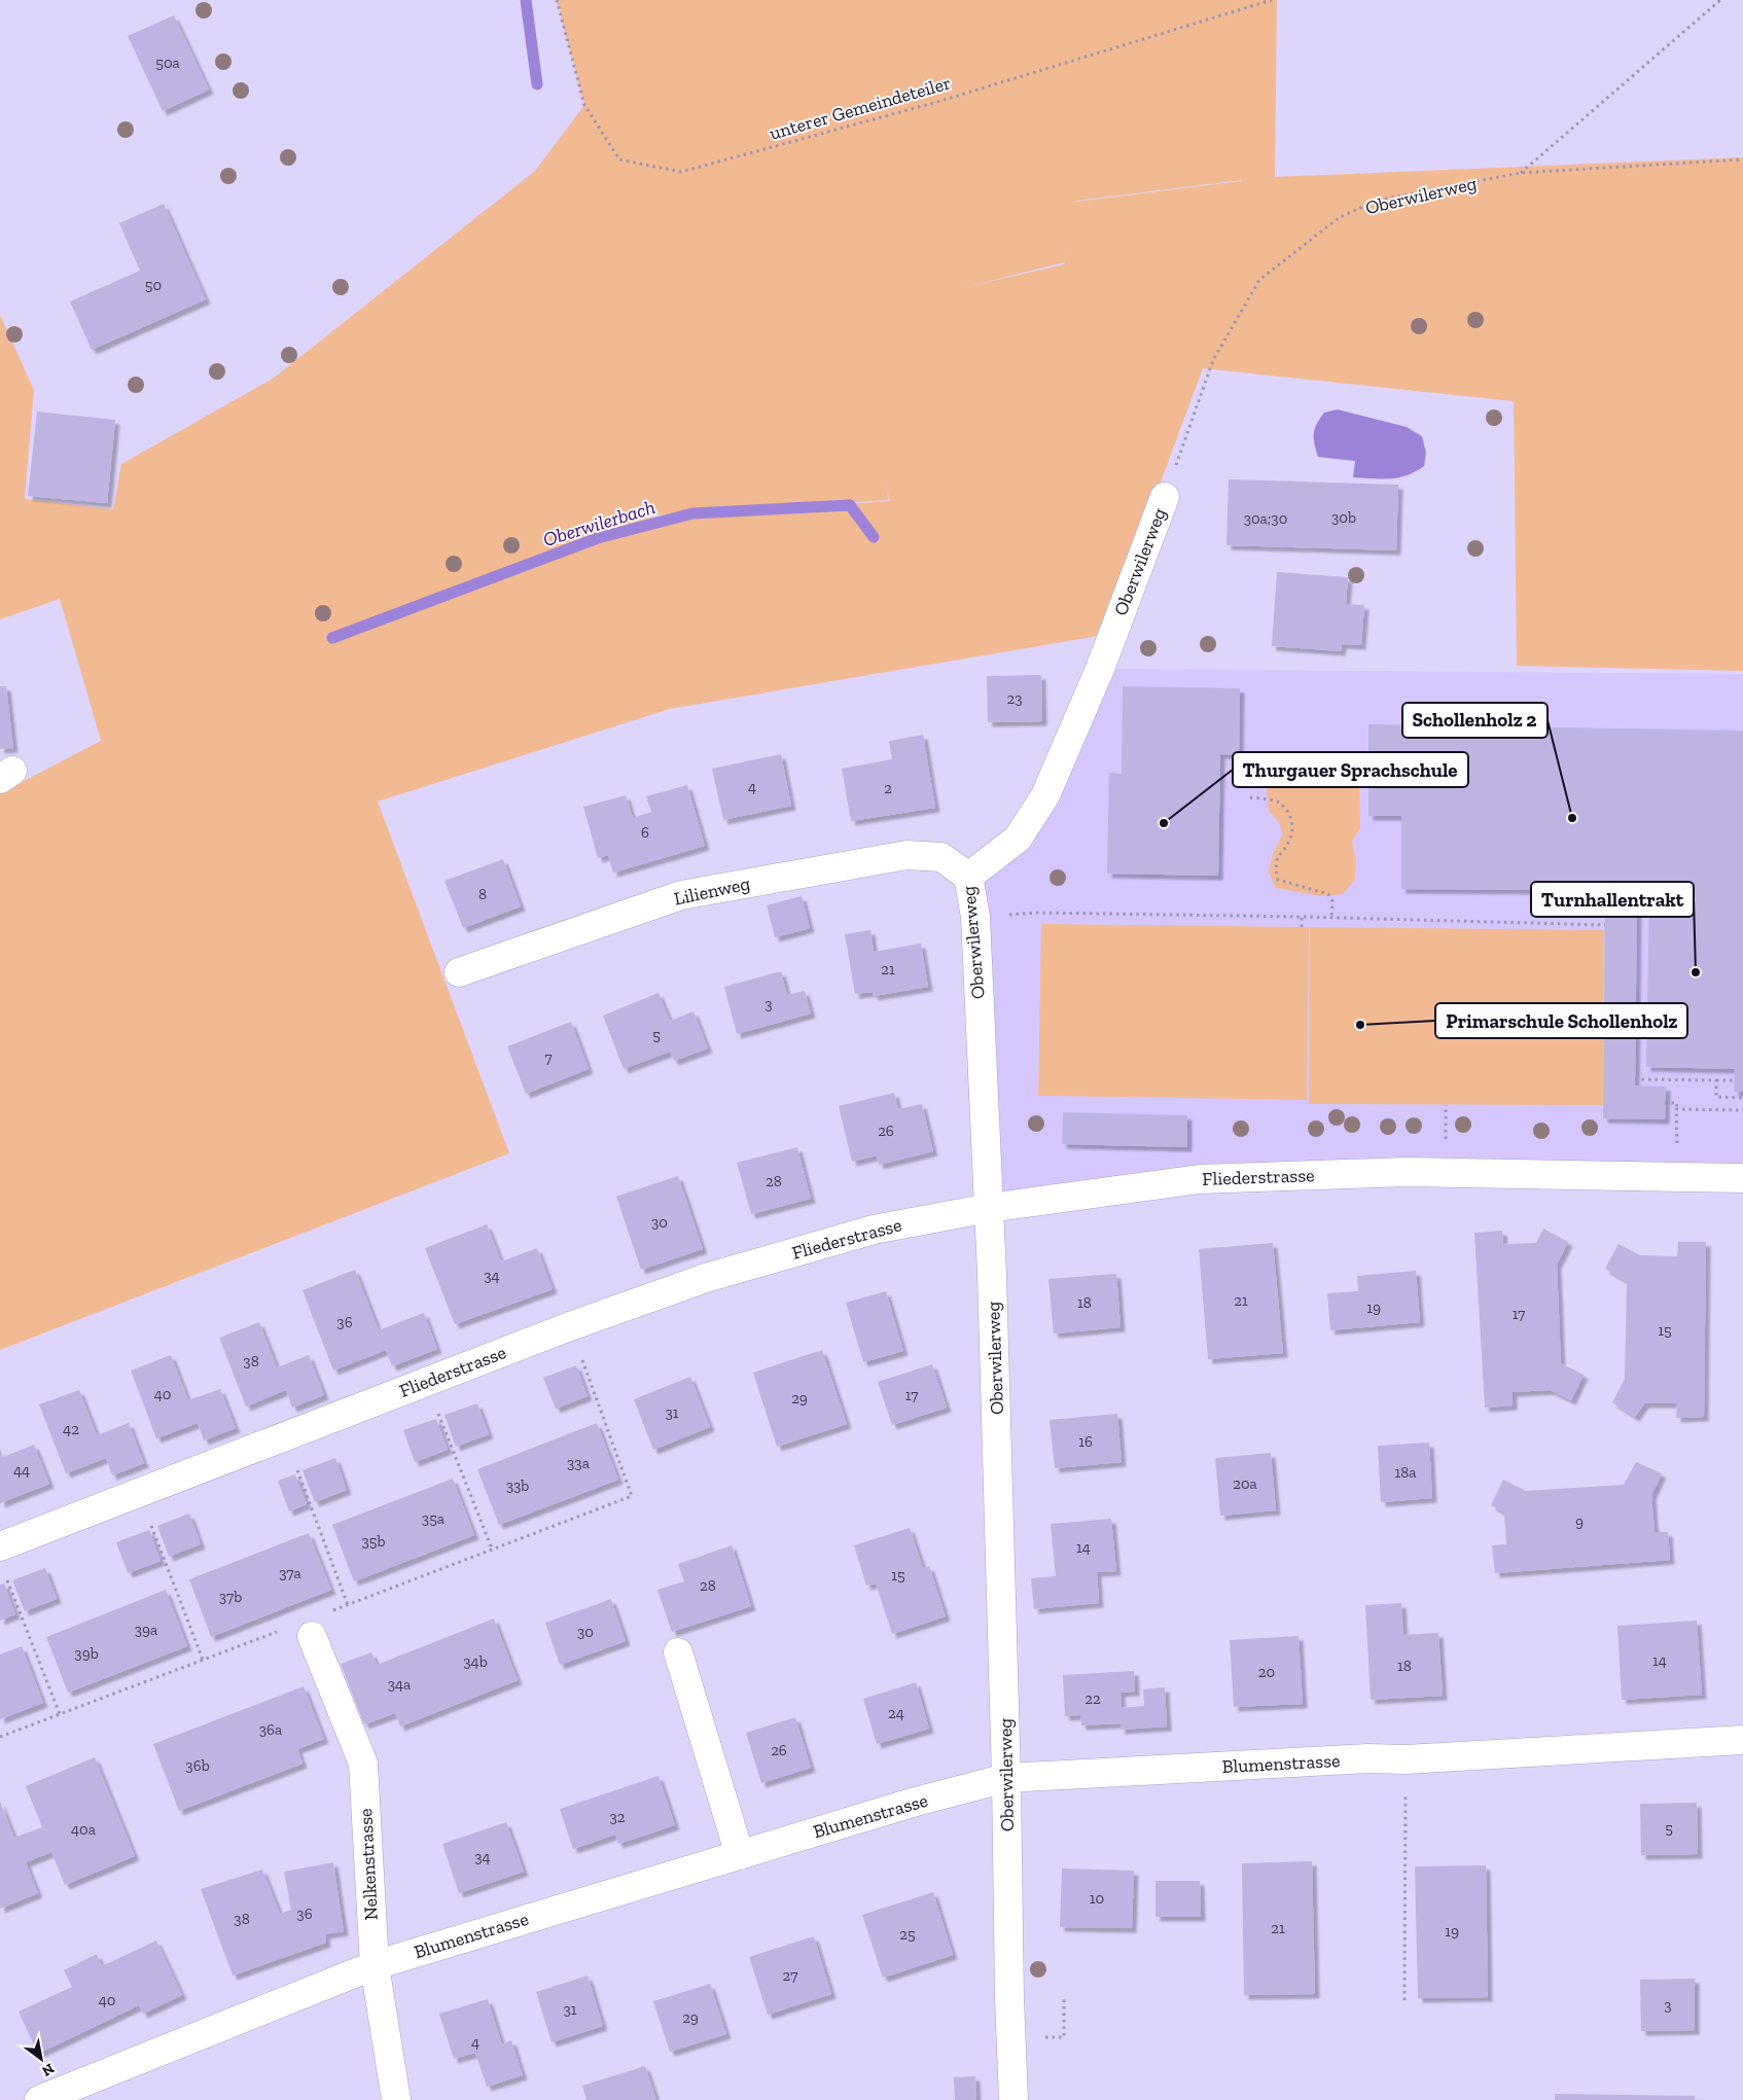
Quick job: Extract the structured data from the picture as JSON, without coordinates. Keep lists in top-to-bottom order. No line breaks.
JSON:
{"streets":{"street":["Oberwilerweg","Lilienweg","Fliederstrasse","Blumenstrasse","Nelkenstrasse"],"path":["unterer Gemeindeteiler"]},"crossings":[["Oberwilerweg","Lilienweg"],["Oberwilerweg","Fliederstrasse"],["Oberwilerweg","Blumenstrasse"],["Blumenstrasse","Nelkenstrasse"]],"water":["Oberwilerbach"],"places":["Schollenholz 2","Thurgauer Sprachschule","Turnhallentrakt","Primarschule Schollenholz"],"house_numbers":["50a","50","30b","30a;30","23","4","2","6","8","21","3","5","7","26","28","30","34","21","18","19","17","36","15","38","40","17","29","31","42","16","33a","44","18a","20a","33b","35a","9","35b","14","37a","15","28","37b","39a","30","39b","14","34b","18","20","34a","22","24","36a","26","36b","32","5","40a","34","10","36","38","21","19","25","27","40","3","31","29","4"],"north":"bottom right"}
